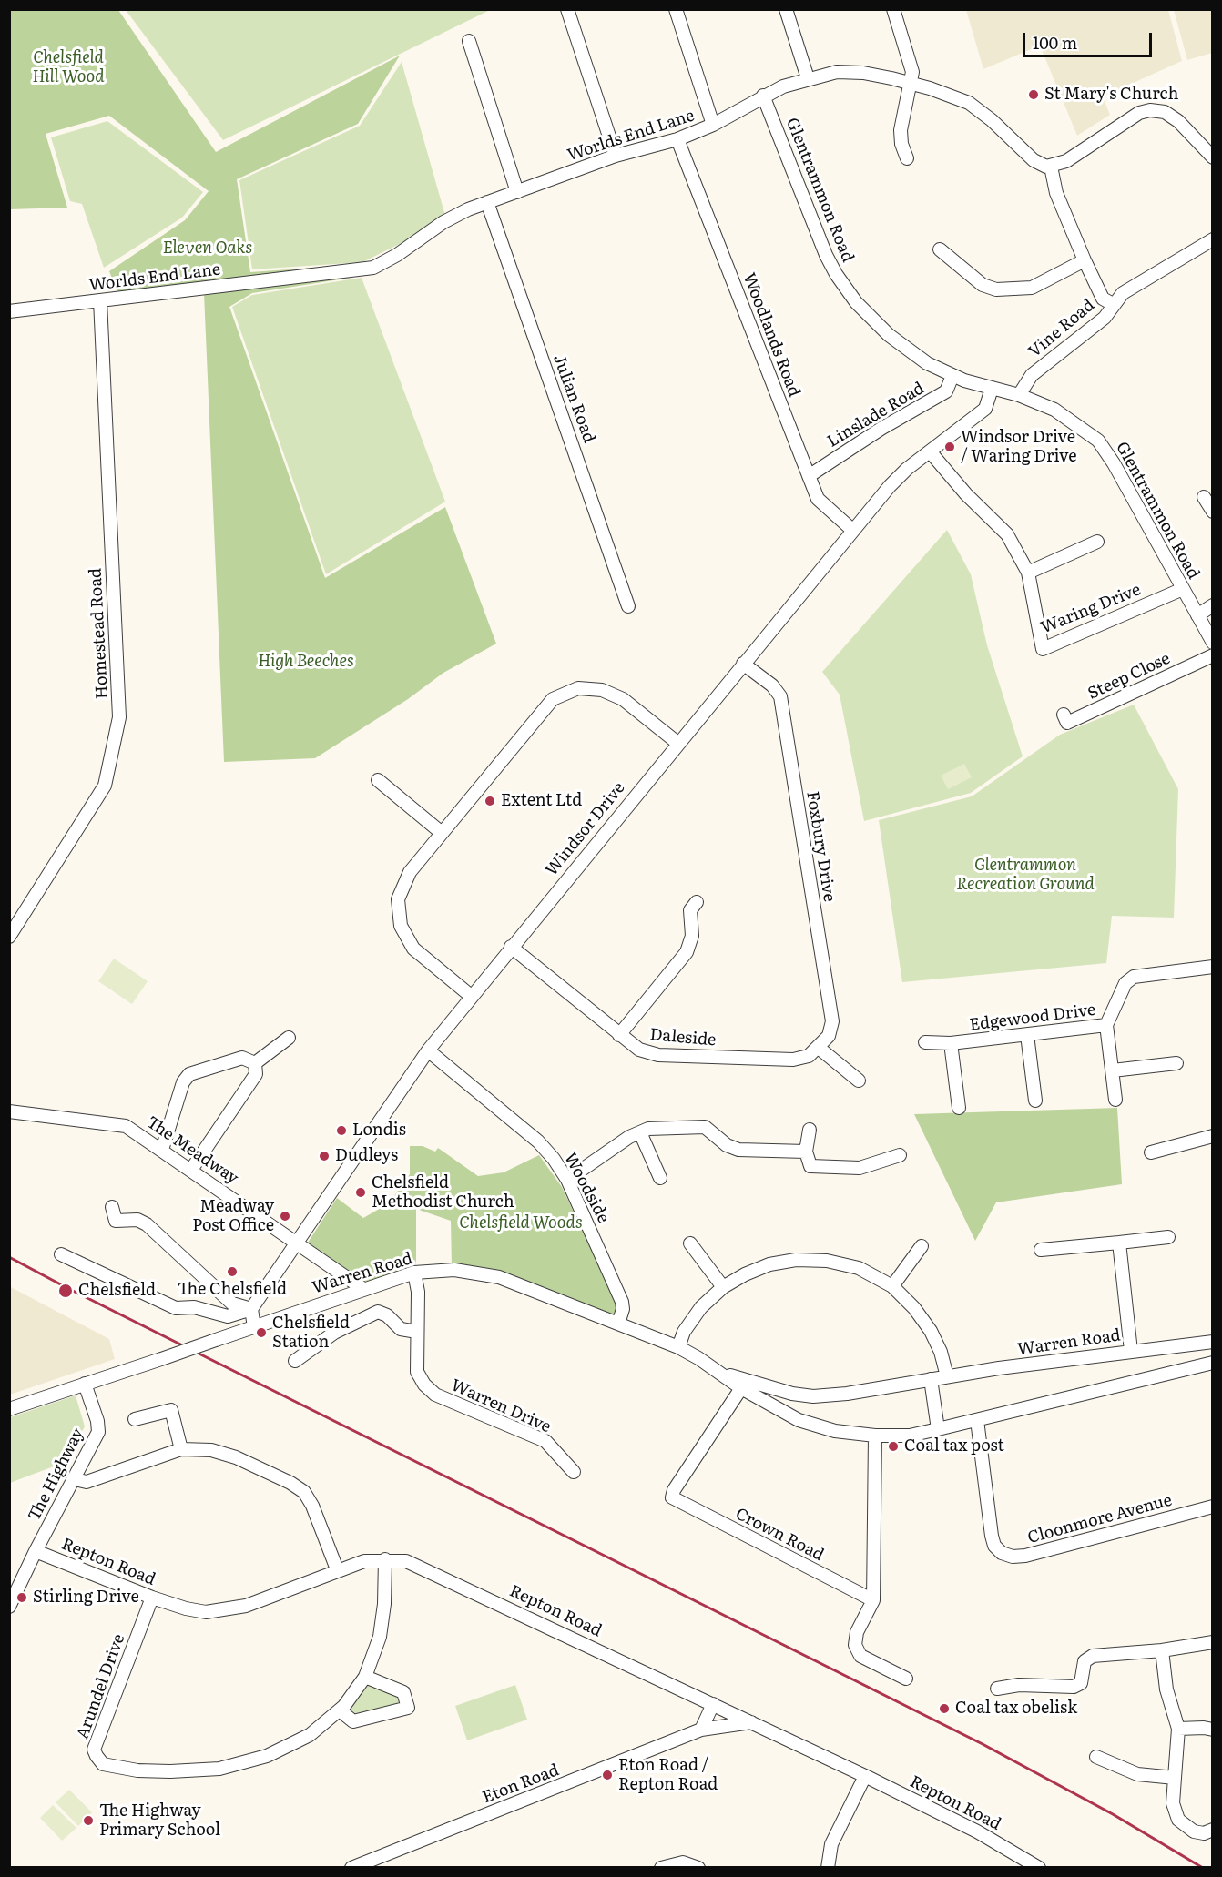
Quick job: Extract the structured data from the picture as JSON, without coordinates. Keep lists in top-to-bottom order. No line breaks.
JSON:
{"streets":{"street":["Worlds End Lane","Glentrammon Road","Vine Road","Woodlands Road","Julian Road","Linslade Road","Waring Drive","Homestead Road","Steep Close","Windsor Drive","Foxbury Drive","Edgewood Drive","Daleside","The Meadway","Woodside","Warren Road","Warren Drive","The Highway","Cloonmore Avenue","Crown Road","Repton Road","Arundel Drive","Eton Road"]},"crossings":[["Worlds End Lane","Glentrammon Road"],["Worlds End Lane","Woodlands Road"],["Worlds End Lane","Julian Road"],["Worlds End Lane","Homestead Road"],["Glentrammon Road","Vine Road"],["Glentrammon Road","Linslade Road"],["Glentrammon Road","Waring Drive"],["Glentrammon Road","Windsor Drive"],["Woodlands Road","Linslade Road"],["Woodlands Road","Windsor Drive"],["Waring Drive","Windsor Drive"],["Windsor Drive","Foxbury Drive"],["Windsor Drive","Daleside"],["Windsor Drive","The Meadway"],["Windsor Drive","Woodside"],["Foxbury Drive","Daleside"],["The Meadway","Warren Road"],["Woodside","Warren Road"],["Warren Road","Warren Drive"],["Warren Road","The Highway"],["Warren Road","Cloonmore Avenue"],["Warren Road","Crown Road"],["The Highway","Repton Road"],["Repton Road","Arundel Drive"],["Repton Road","Eton Road"]],"parks":["Chelsfield Hill Wood","Eleven Oaks","High Beeches","Glentrammon Recreation Ground","Chelsfield Woods"],"places":["St Mary's Church","Windsor Drive / Waring Drive","Extent Ltd","Londis","Dudleys","Chelsfield Methodist Church","Meadway Post Office","The Chelsfield","Chelsfield","Chelsfield Station","Coal tax post","Stirling Drive","Coal tax obelisk","Eton Road / Repton Road","The Highway Primary School"],"scale_bar":"100 m"}
